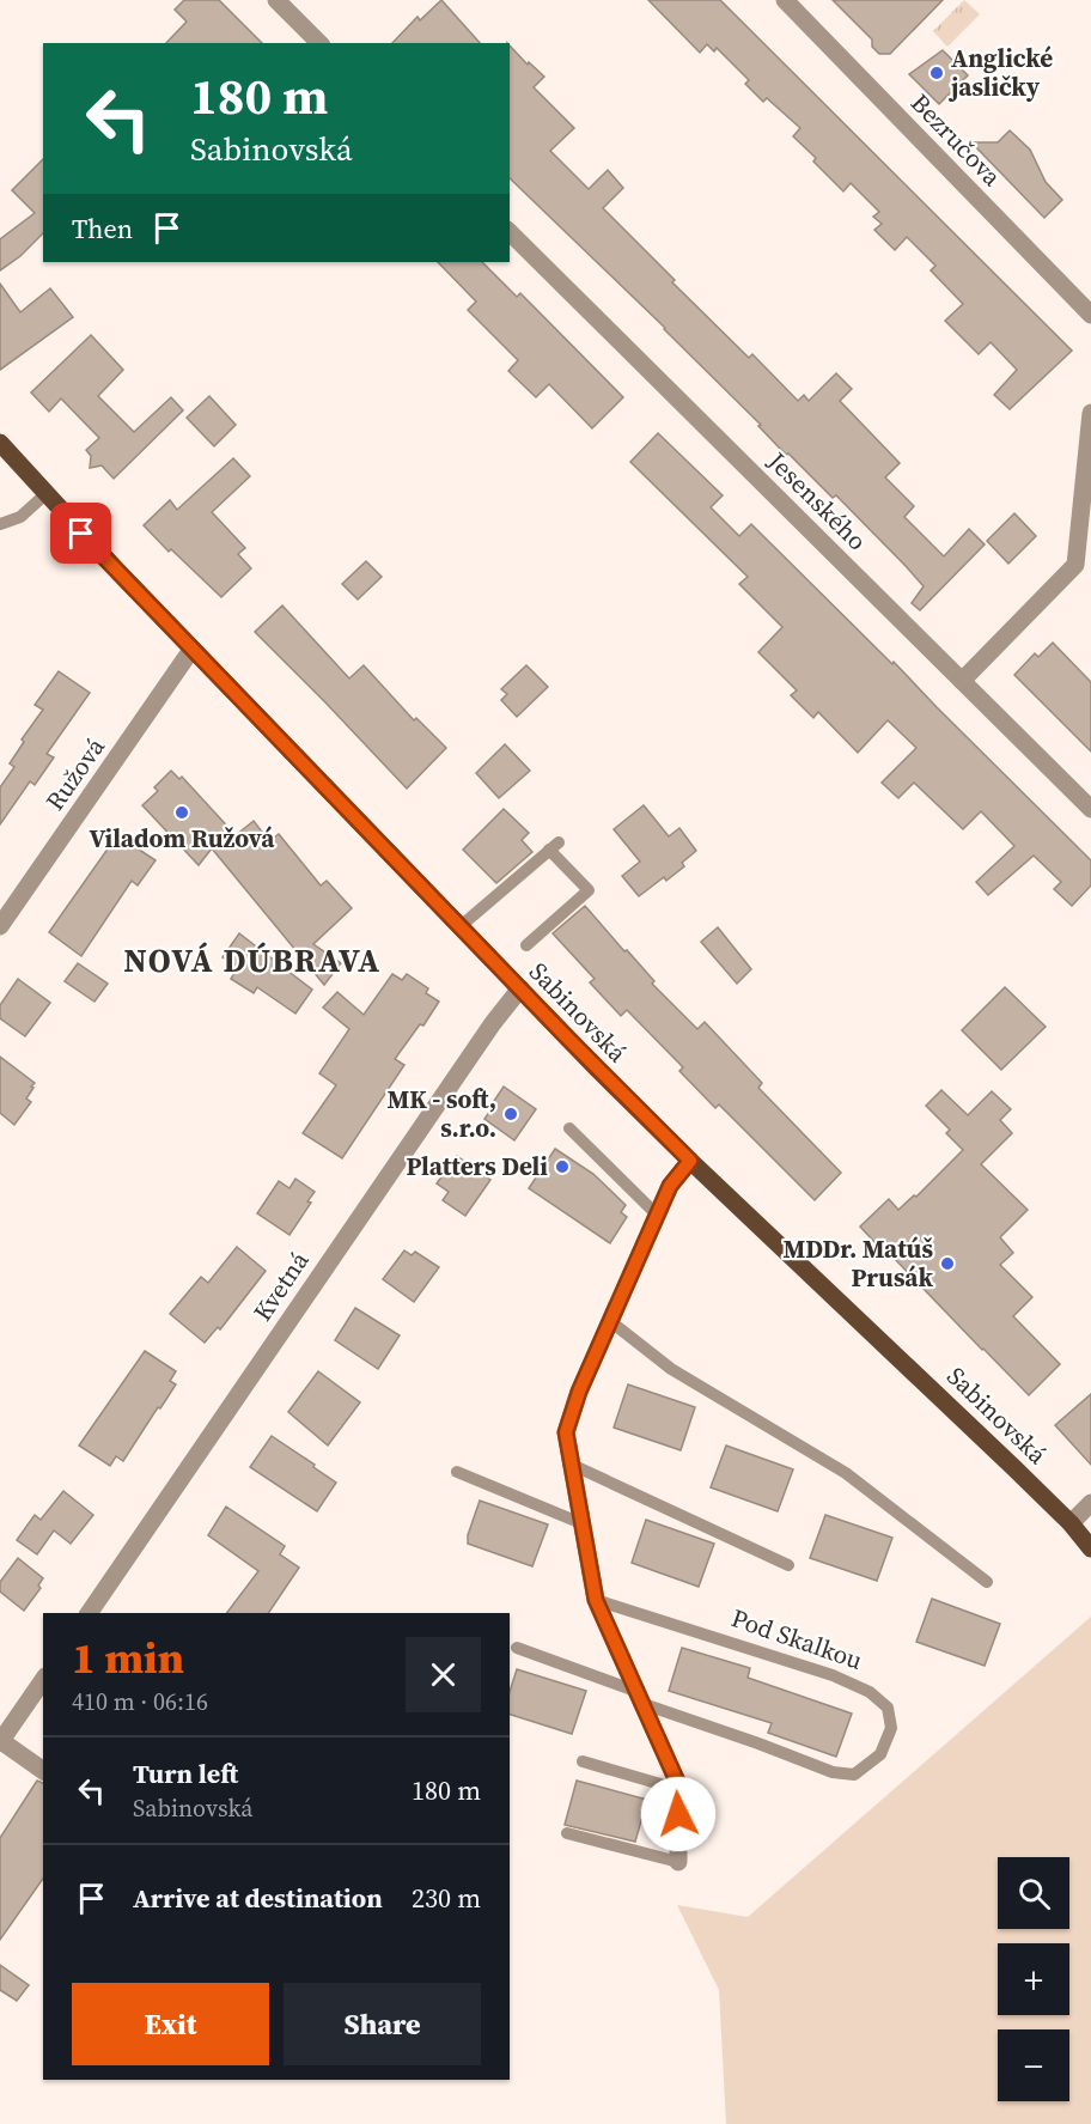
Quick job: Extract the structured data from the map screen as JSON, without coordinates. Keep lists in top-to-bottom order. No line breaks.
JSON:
{"streets":{"main road":["Sabinovská"],"street":["Bezručova","Jesenského","Ružová","Kvetná"],"lane":["Pod Skalkou"]},"crossings":[["Ružová","Sabinovská"],["Sabinovská","Kvetná"]],"districts":["NOVÁ DÚBRAVA"],"places":["Anglické jasličky","Viladom Ružová","MK - soft, s.r.o.","Platters Deli","MDDr. Matúš Prusák"],"page":{"turn":["180 m","Sabinovská"],"then":"Then","heading":["1 min","410 m · 06:16"],"list":[{"name":"Turn left","note":"Sabinovská","value":"180 m"},{"name":"Arrive at destination","value":"230 m"}],"map_buttons":["+","−"],"buttons":["Exit","Share"]}}
